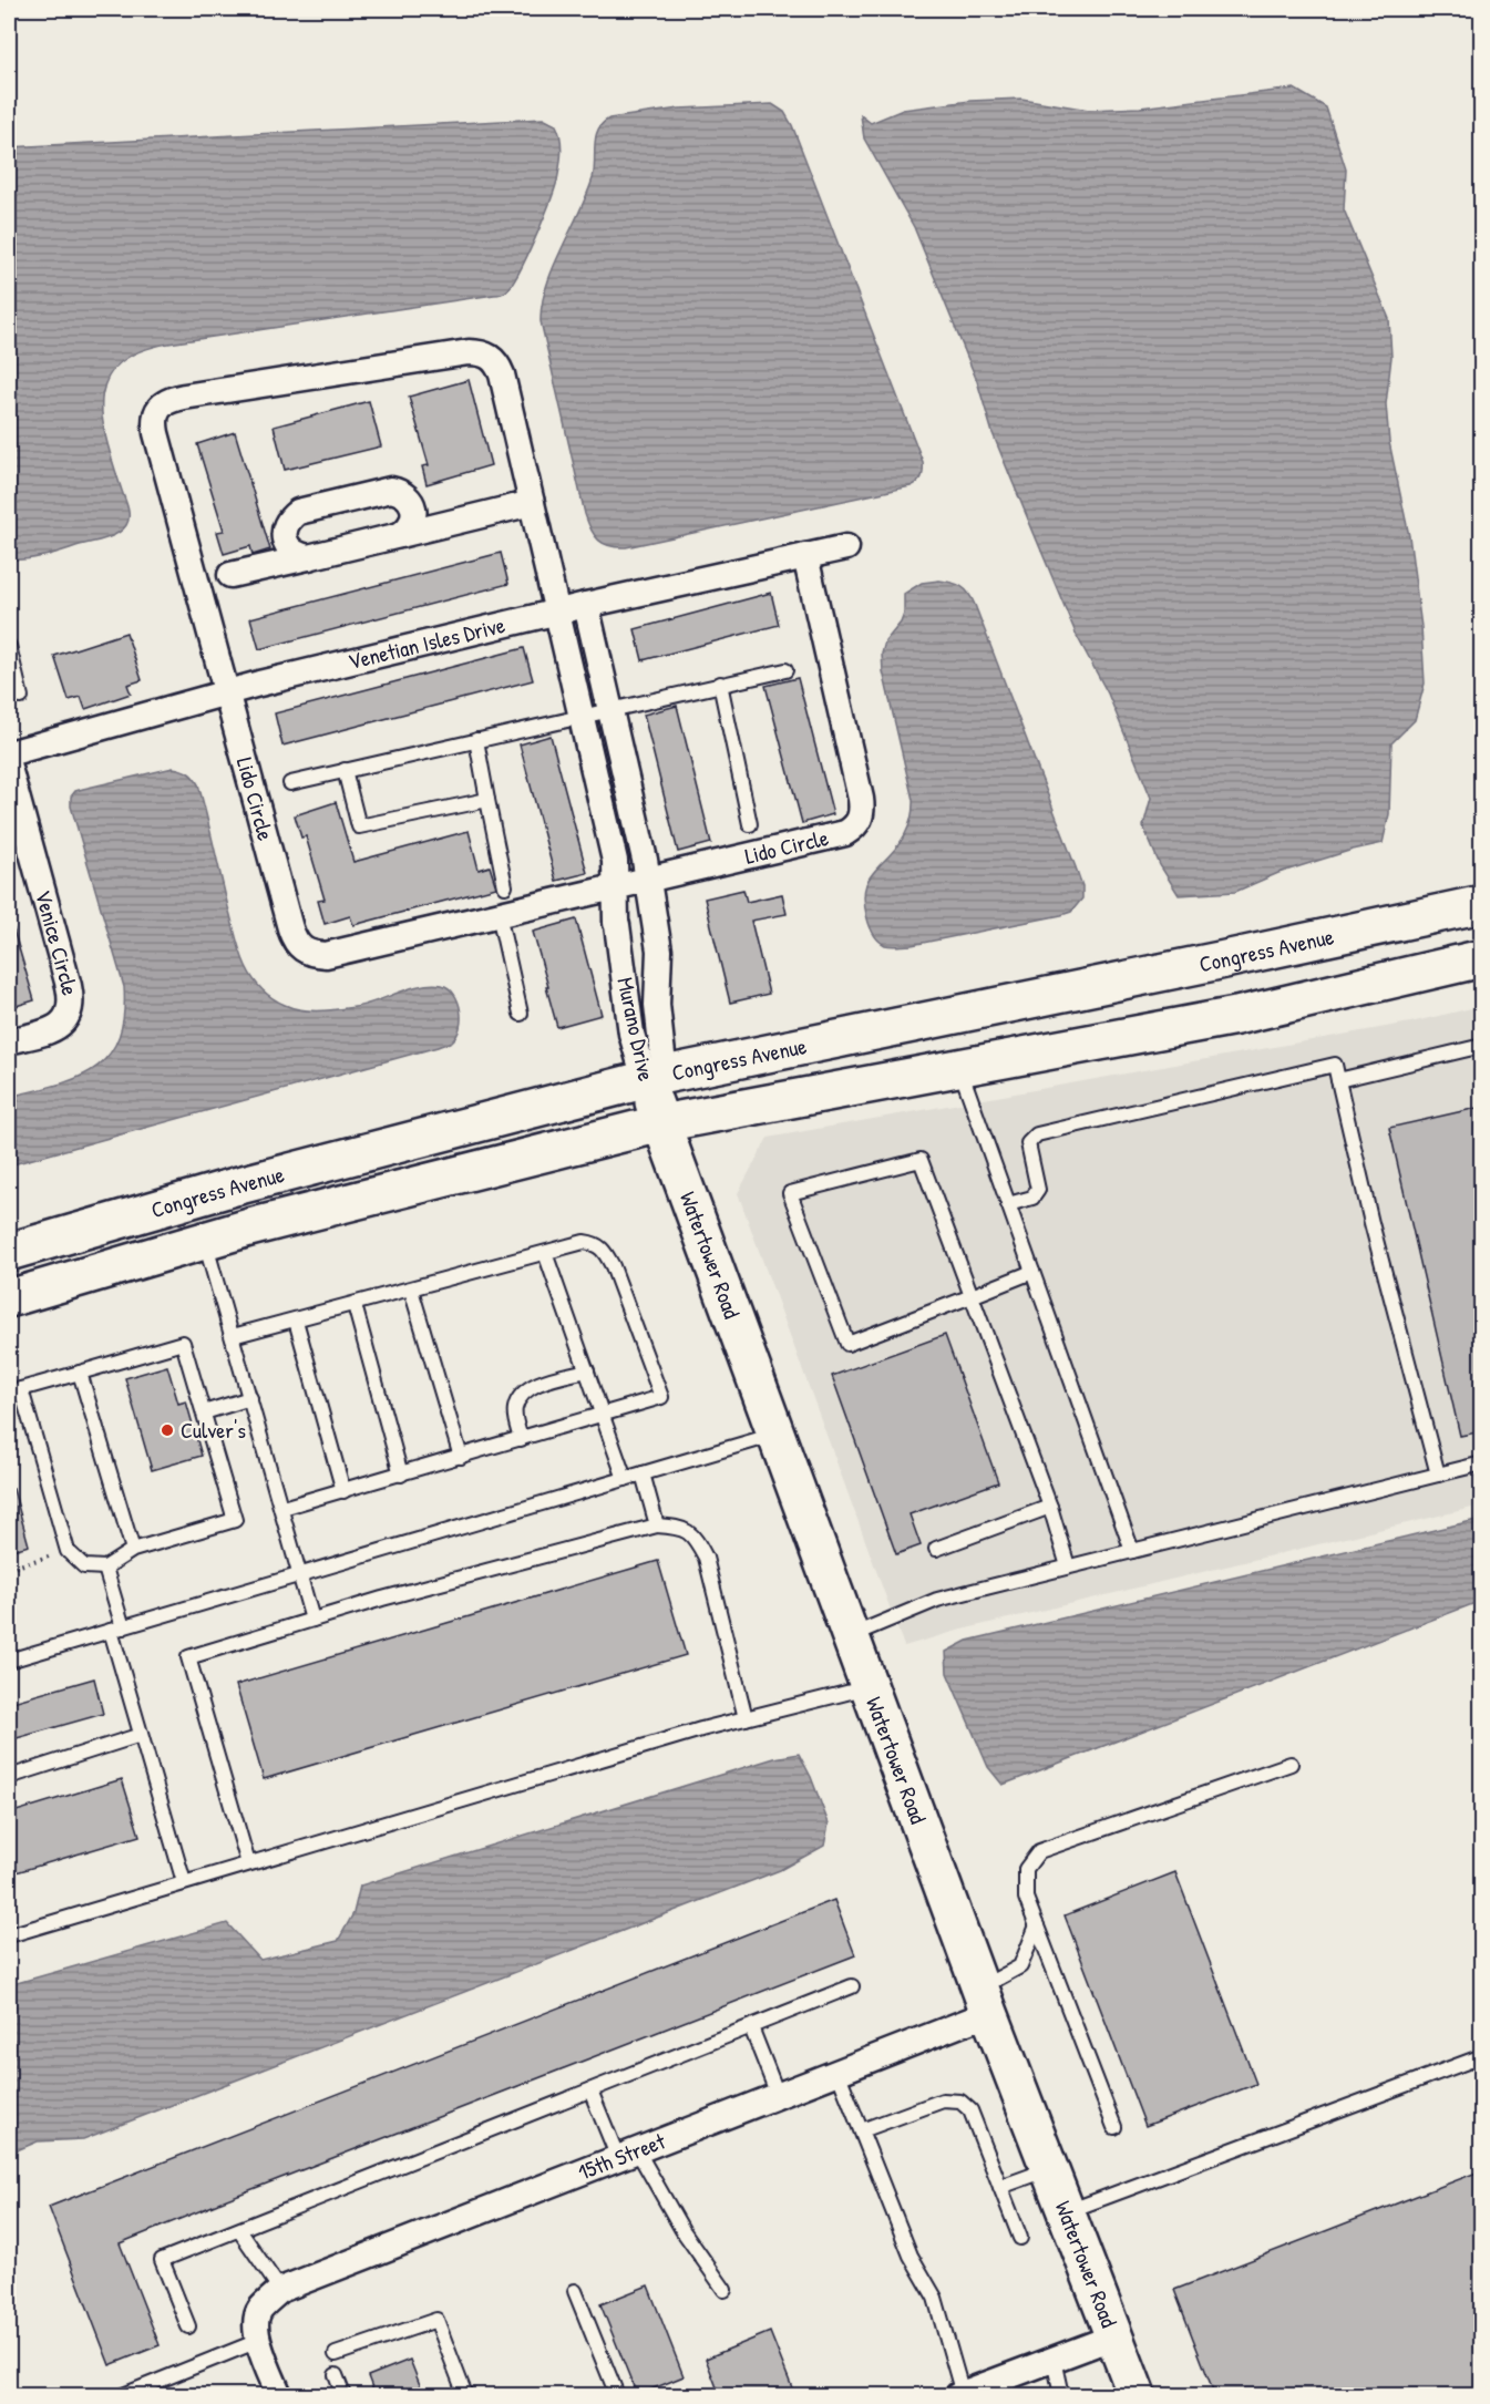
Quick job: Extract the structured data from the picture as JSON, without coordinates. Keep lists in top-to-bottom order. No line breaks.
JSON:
{"streets":{"street":["Venetian Isles Drive","Lido Circle","Venice Circle","Congress Avenue","Murano Drive","Watertower Road","15th Street"]},"crossings":[["Venetian Isles Drive","Lido Circle"],["Venetian Isles Drive","Murano Drive"],["Lido Circle","Murano Drive"],["Congress Avenue","Murano Drive"],["Congress Avenue","Watertower Road"],["Murano Drive","Watertower Road"],["Watertower Road","15th Street"]],"places":["Culver's"]}
